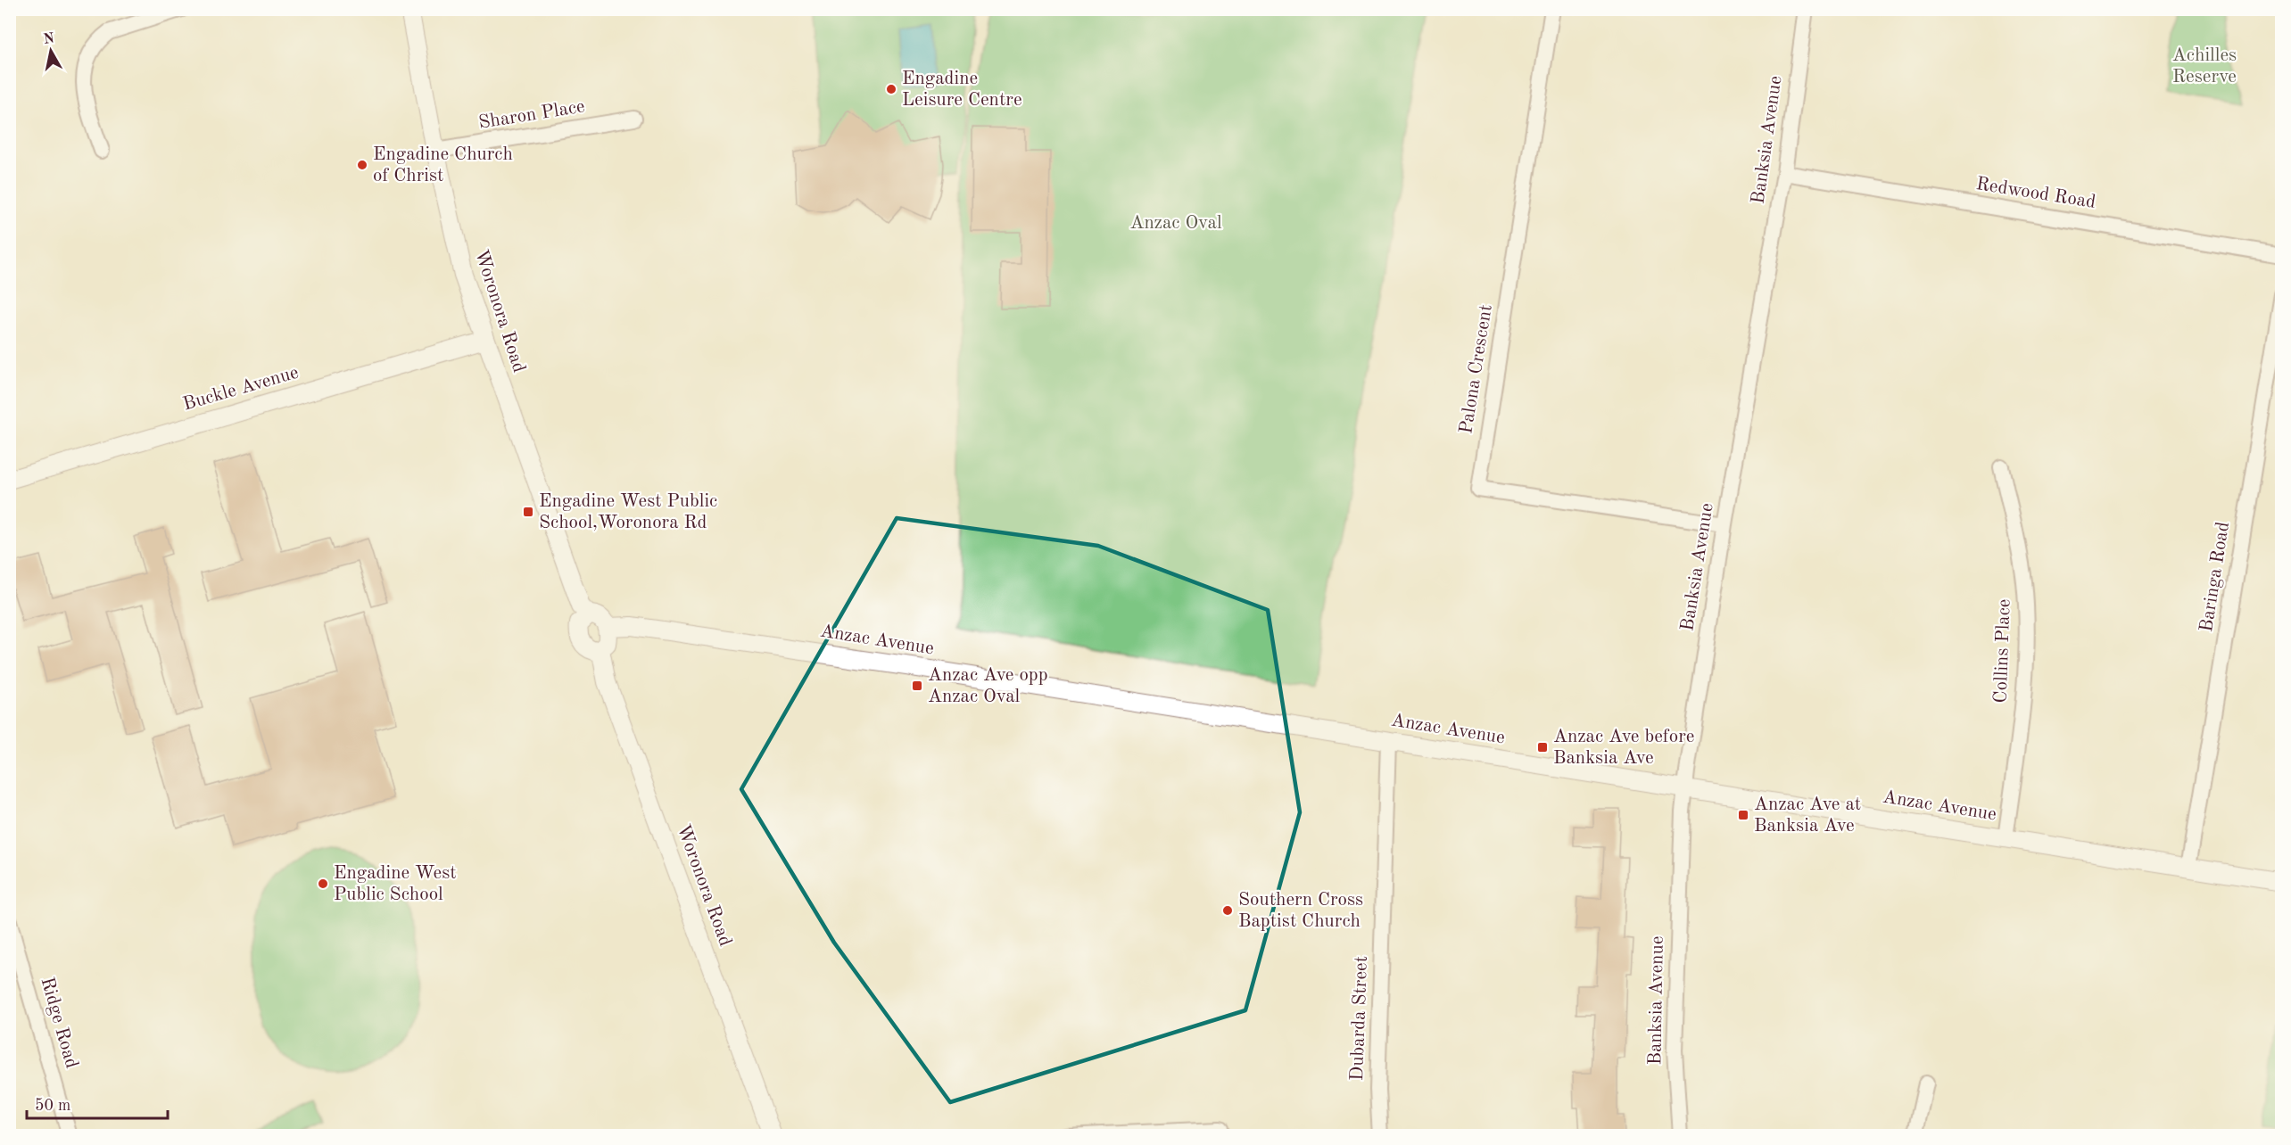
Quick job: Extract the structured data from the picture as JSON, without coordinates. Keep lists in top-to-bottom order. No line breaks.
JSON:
{"streets":{"street":["Sharon Place","Banksia Avenue","Redwood Road","Woronora Road","Palona Crescent","Buckle Avenue","Baringa Road","Anzac Avenue","Collins Place","Dubarda Street","Ridge Road"]},"crossings":[["Sharon Place","Woronora Road"],["Banksia Avenue","Redwood Road"],["Banksia Avenue","Palona Crescent"],["Banksia Avenue","Anzac Avenue"],["Woronora Road","Buckle Avenue"],["Woronora Road","Anzac Avenue"],["Baringa Road","Anzac Avenue"],["Anzac Avenue","Collins Place"],["Anzac Avenue","Dubarda Street"]],"parks":["Achilles Reserve","Anzac Oval"],"places":{"other":["Engadine Leisure Centre","Engadine Church of Christ","Engadine West Public School","Southern Cross Baptist Church"],"transit":["Engadine West Public School,Woronora Rd","Anzac Ave opp Anzac Oval","Anzac Ave before Banksia Ave","Anzac Ave at Banksia Ave"]},"scale_bar":"50 m","north":"top"}
